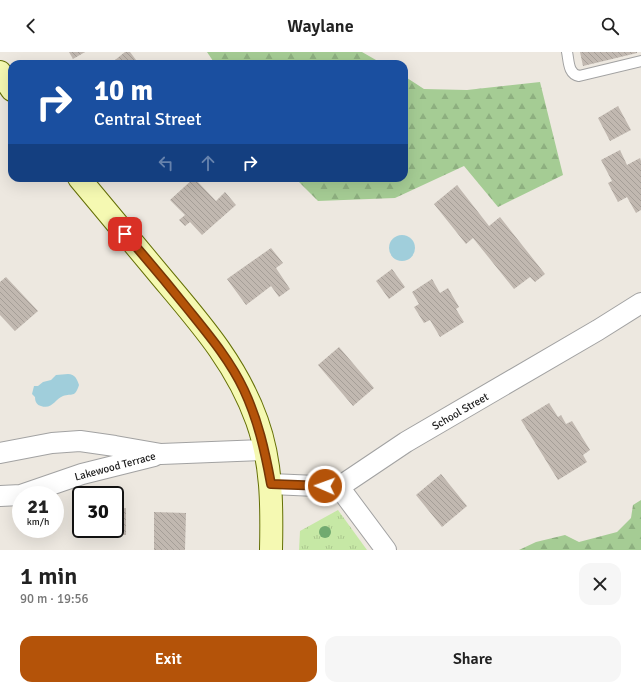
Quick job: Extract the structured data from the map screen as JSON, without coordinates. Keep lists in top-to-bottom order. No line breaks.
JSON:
{"streets":{"street":["School Street","Lakewood Terrace"]},"page":{"header":"Waylane","turn":["10 m","Central Street"],"speed":"21 km/h","limit":"30","heading":["1 min","90 m · 19:56"],"buttons":["Exit","Share"]}}
